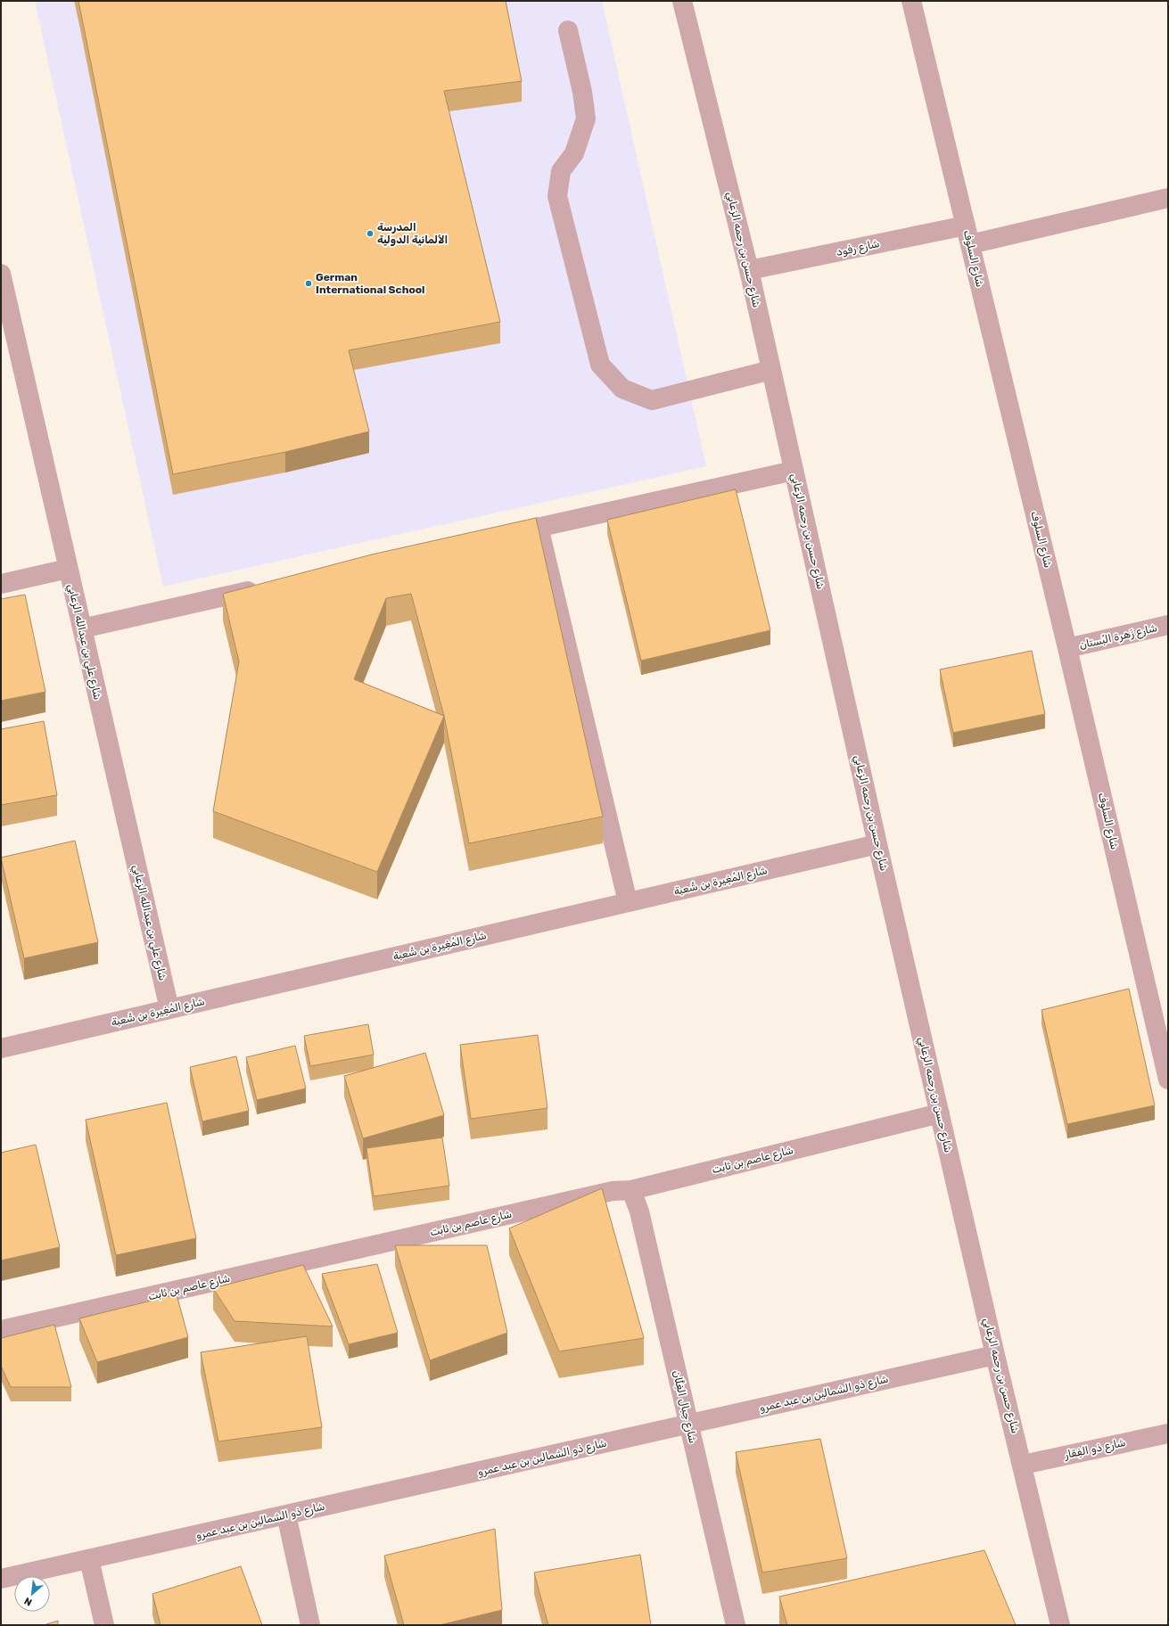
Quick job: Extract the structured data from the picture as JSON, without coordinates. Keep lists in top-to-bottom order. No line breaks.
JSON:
{"streets":{"street":["شارع رفود","شارع حسن بن رحمه الزعابي","شارع السلوف","شارع زَهرة البُستان","شارع علي بن عبدالله الزعابي","شارع المُغِيرة بن شُعبة","شارع عاصم بن ثابت","شارع ذو الشمالين بن عبد عمرو","شارع جِبال الغِلَّان","شارع ذو الفِقار"]},"crossings":[["شارع رفود","شارع حسن بن رحمه الزعابي"],["شارع رفود","شارع السلوف"],["شارع حسن بن رحمه الزعابي","شارع المُغِيرة بن شُعبة"],["شارع حسن بن رحمه الزعابي","شارع عاصم بن ثابت"],["شارع حسن بن رحمه الزعابي","شارع ذو الشمالين بن عبد عمرو"],["شارع حسن بن رحمه الزعابي","شارع ذو الفِقار"],["شارع السلوف","شارع زَهرة البُستان"],["شارع علي بن عبدالله الزعابي","شارع المُغِيرة بن شُعبة"],["شارع عاصم بن ثابت","شارع جِبال الغِلَّان"],["شارع ذو الشمالين بن عبد عمرو","شارع جِبال الغِلَّان"]],"places":["المدرسة الألمانية الدولية","German International School"],"north":"bottom left"}
